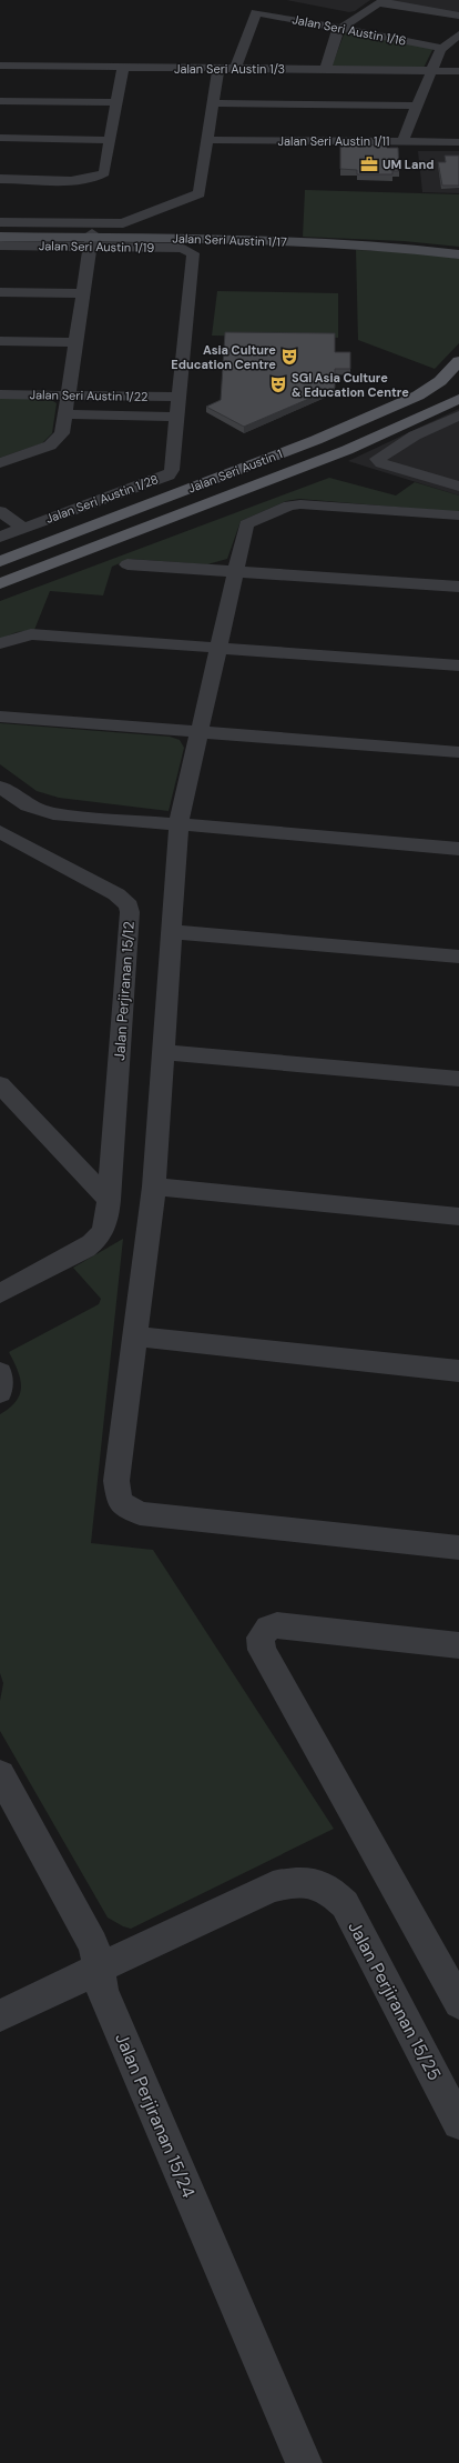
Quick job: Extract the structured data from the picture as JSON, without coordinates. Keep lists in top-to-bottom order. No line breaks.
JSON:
{"streets":{"main road":["Jalan Seri Austin 1"],"street":["Jalan Seri Austin 1/16","Jalan Seri Austin 1/3","Jalan Seri Austin 1/11","Jalan Seri Austin 1/17","Jalan Seri Austin 1/19","Jalan Seri Austin 1/22","Jalan Seri Austin 1/28","Jalan Perjiranan 15/12","Jalan Perjiranan 15/25","Jalan Perjiranan 15/24"]},"crossings":[["Jalan Seri Austin 1/16","Jalan Seri Austin 1/3"],["Jalan Seri Austin 1/17","Jalan Seri Austin 1/19"],["Jalan Seri Austin 1/19","Jalan Seri Austin 1/28"],["Jalan Seri Austin 1/22","Jalan Seri Austin 1/28"],["Jalan Perjiranan 15/25","Jalan Perjiranan 15/24"]],"places":{"office":["UM Land"],"theatre":["Asia Culture Education Centre","SGI Asia Culture & Education Centre"]}}
